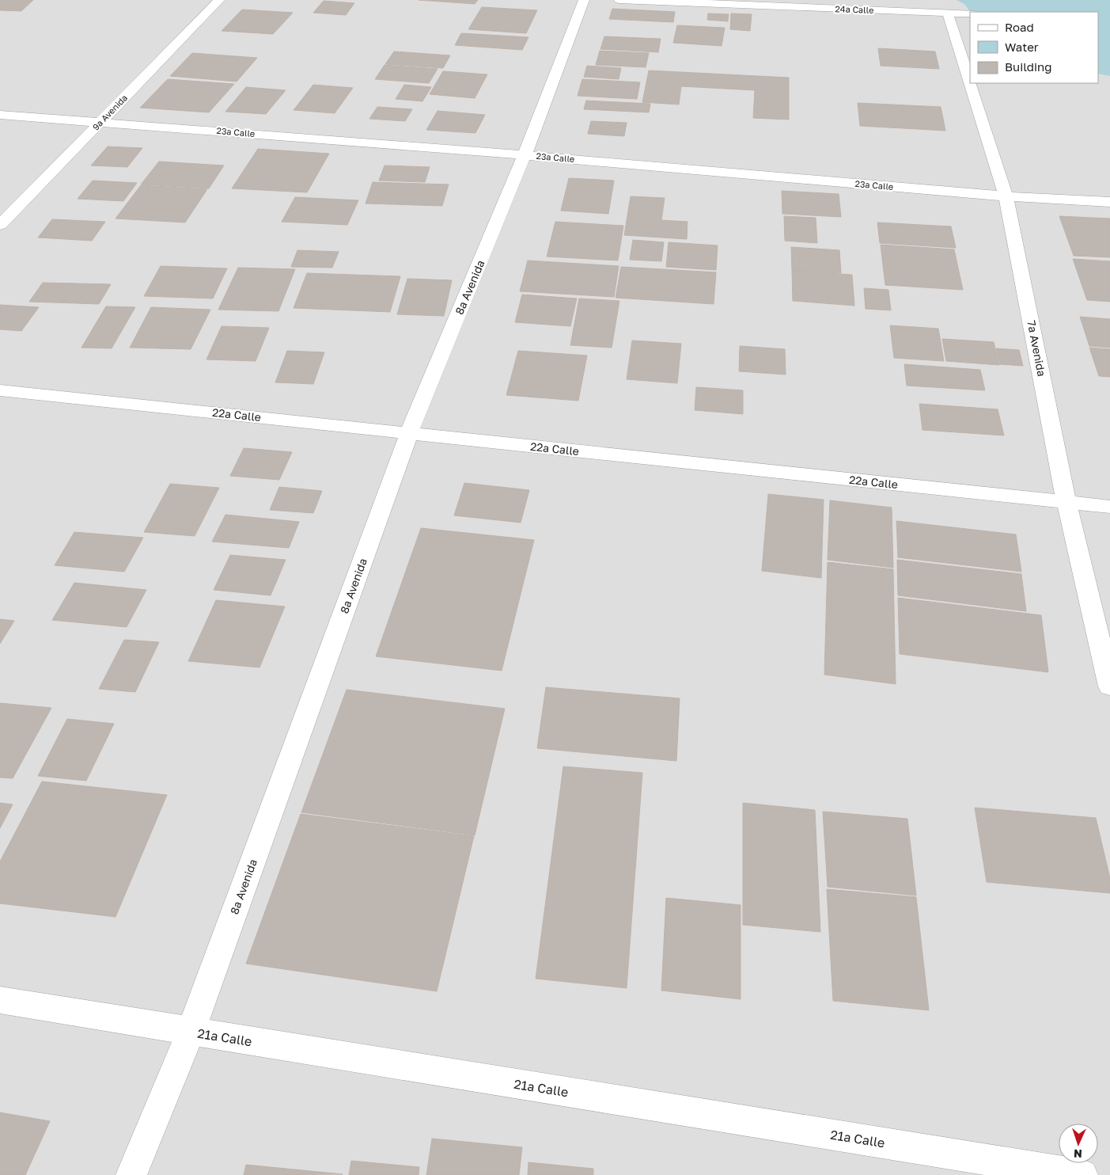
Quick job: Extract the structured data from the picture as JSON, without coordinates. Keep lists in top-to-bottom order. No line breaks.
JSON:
{"streets":{"street":["24a Calle","9a Avenida","23a Calle","8a Avenida","7a Avenida","22a Calle","21a Calle"]},"crossings":[["24a Calle","7a Avenida"],["9a Avenida","23a Calle"],["23a Calle","8a Avenida"],["23a Calle","7a Avenida"],["8a Avenida","22a Calle"],["8a Avenida","21a Calle"],["7a Avenida","22a Calle"]],"legend":["Road","Water","Building"],"north":"bottom"}
